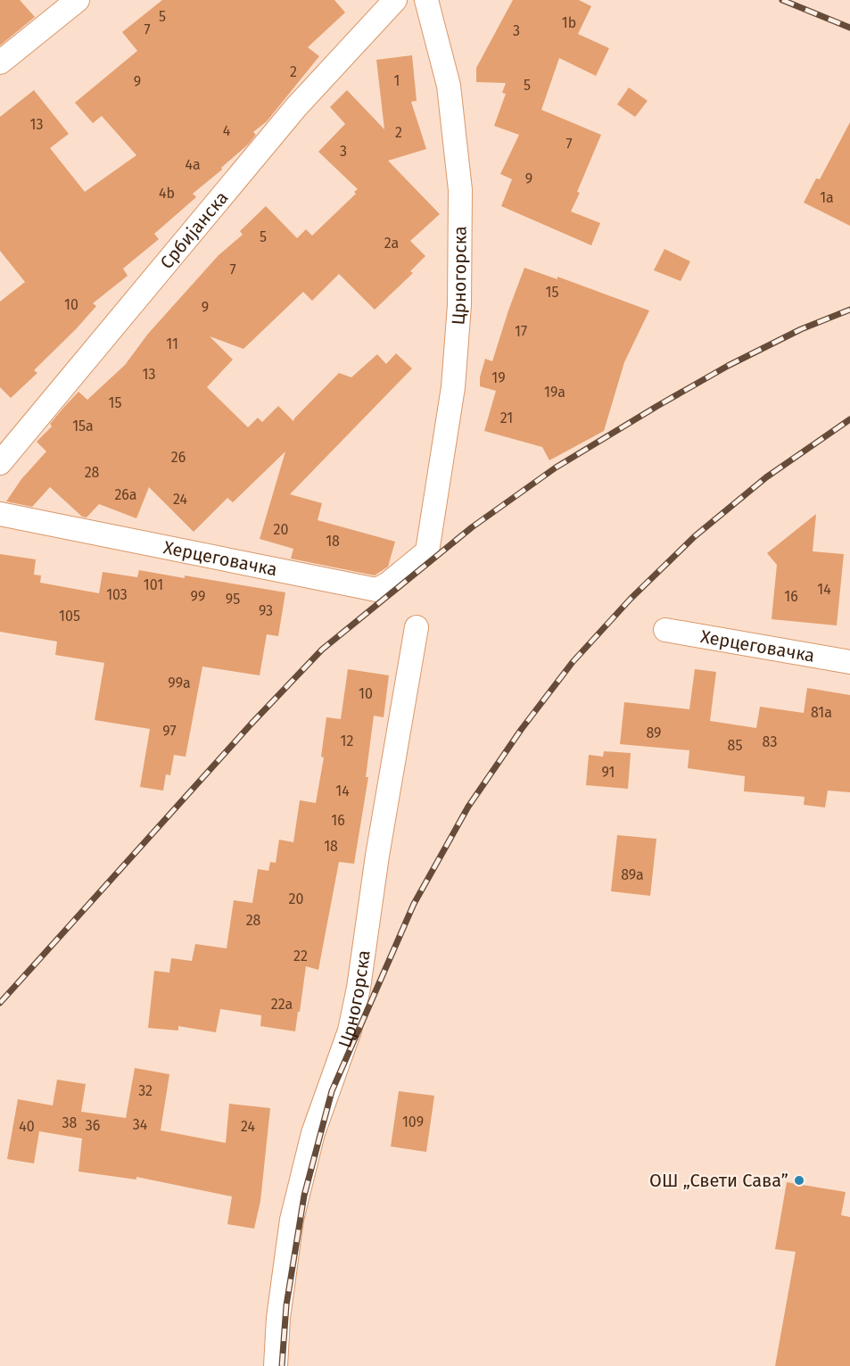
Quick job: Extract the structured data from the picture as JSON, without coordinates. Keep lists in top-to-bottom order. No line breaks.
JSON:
{"streets":{"street":["Србијанска","Црногорска","Херцеговачка"]},"crossings":[["Црногорска","Херцеговачка"]],"places":["ОШ „Свети Сава”"],"house_numbers":["5","1b","7","3","2","1","9","5","13","4","2","7","3","4a","9","4b","1a","5","2a","7","15","10","9","17","11","13","19","19a","15","21","15a","26","28","26a","24","20","18","101","14","103","99","16","95","93","105","99a","10","81a","97","89","12","83","85","91","14","16","18","89a","20","28","22","22a","32","109","38","34","36","40","24"]}
